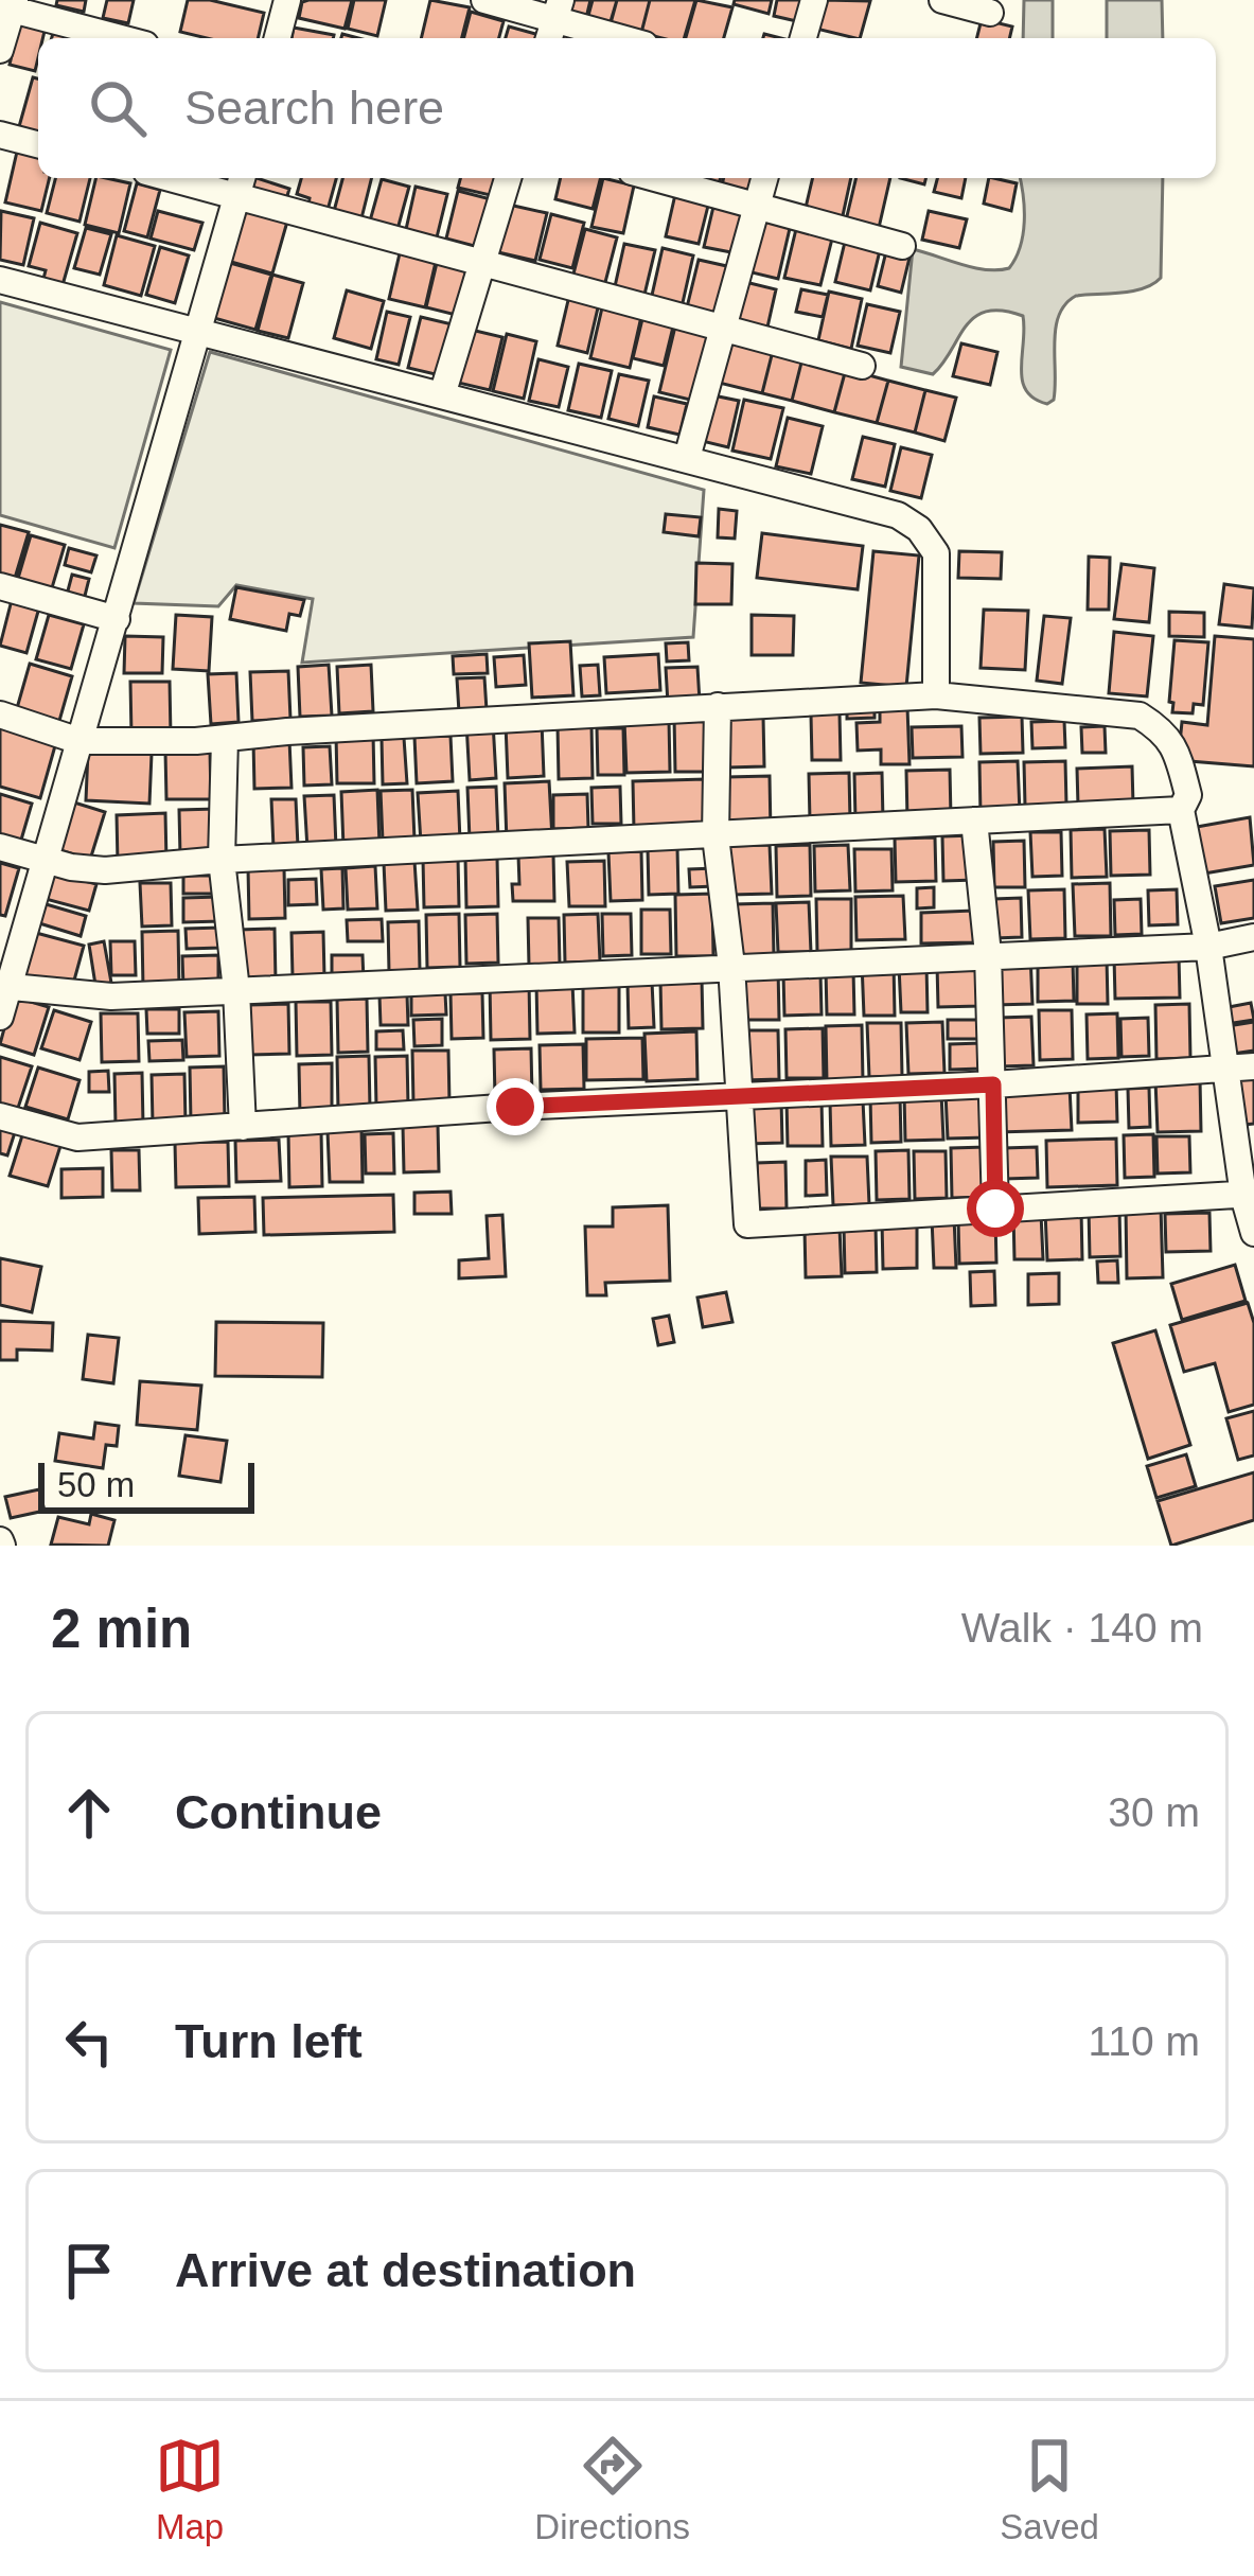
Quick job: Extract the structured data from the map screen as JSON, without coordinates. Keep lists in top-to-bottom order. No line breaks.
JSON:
{"scale_bar":"50 m","page":{"search":"Search here","scale":"50 m","heading":["2 min","Walk · 140 m"],"list":[["Continue","30 m"],["Turn left","110 m"],"Arrive at destination"],"nav":["Map","Directions","Saved"]}}
